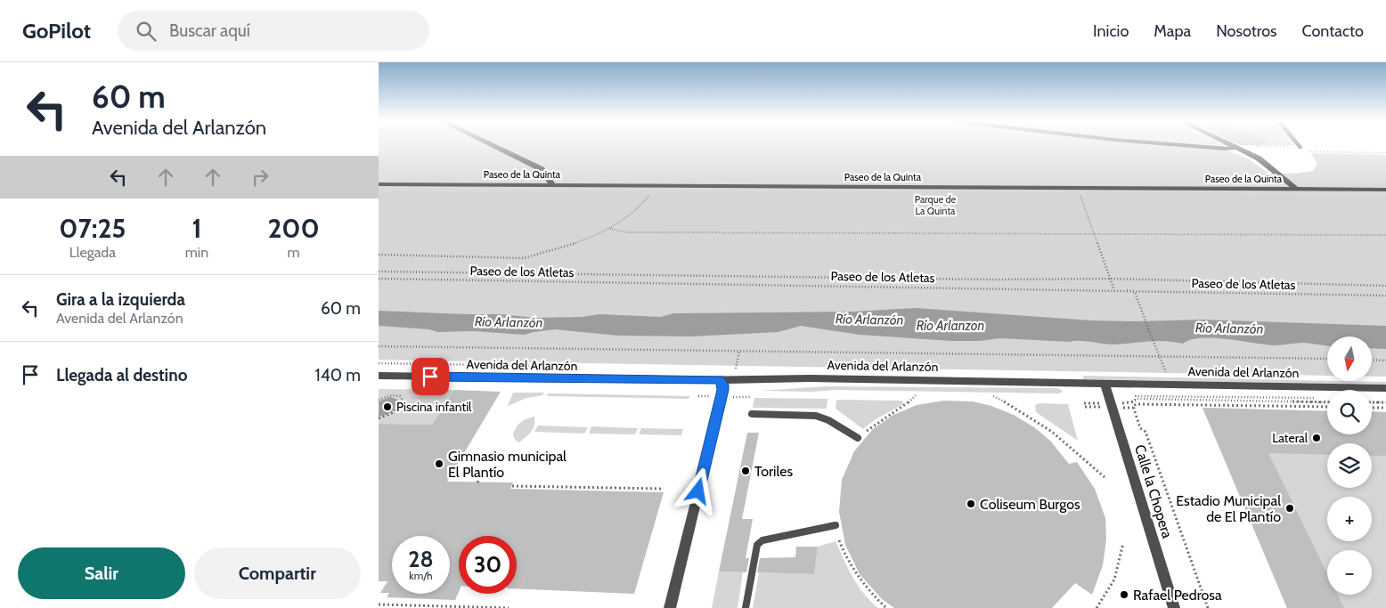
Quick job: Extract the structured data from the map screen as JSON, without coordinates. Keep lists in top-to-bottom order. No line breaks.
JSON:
{"streets":{"street":["Paseo de la Quinta","Avenida del Arlanzón","Calle la Chopera"],"path":["Paseo de los Atletas"]},"crossings":[["Avenida del Arlanzón","Calle la Chopera"]],"water":["Río Arlanzón","Río Arlanzon"],"parks":["Parque de La Quinta"],"places":["Piscina infantil","Lateral","Gimnasio municipal El Plantío","Toriles","Coliseum Burgos","Estadio Municipal de El Plantío","Rafael Pedrosa"],"north":"bottom","page":{"header":"GoPilot","search":"Buscar aquí","nav":["Inicio","Mapa","Nosotros","Contacto"],"turn":["60 m","Avenida del Arlanzón"],"eta":["07:25","Llegada","1","min","200","m"],"list":[{"name":"Gira a la izquierda","note":"Avenida del Arlanzón","value":"60 m"},{"name":"Llegada al destino","value":"140 m"}],"map_buttons":["+","−"],"speed":"28 km/h","limit":"30","buttons":["Salir","Compartir"]}}
